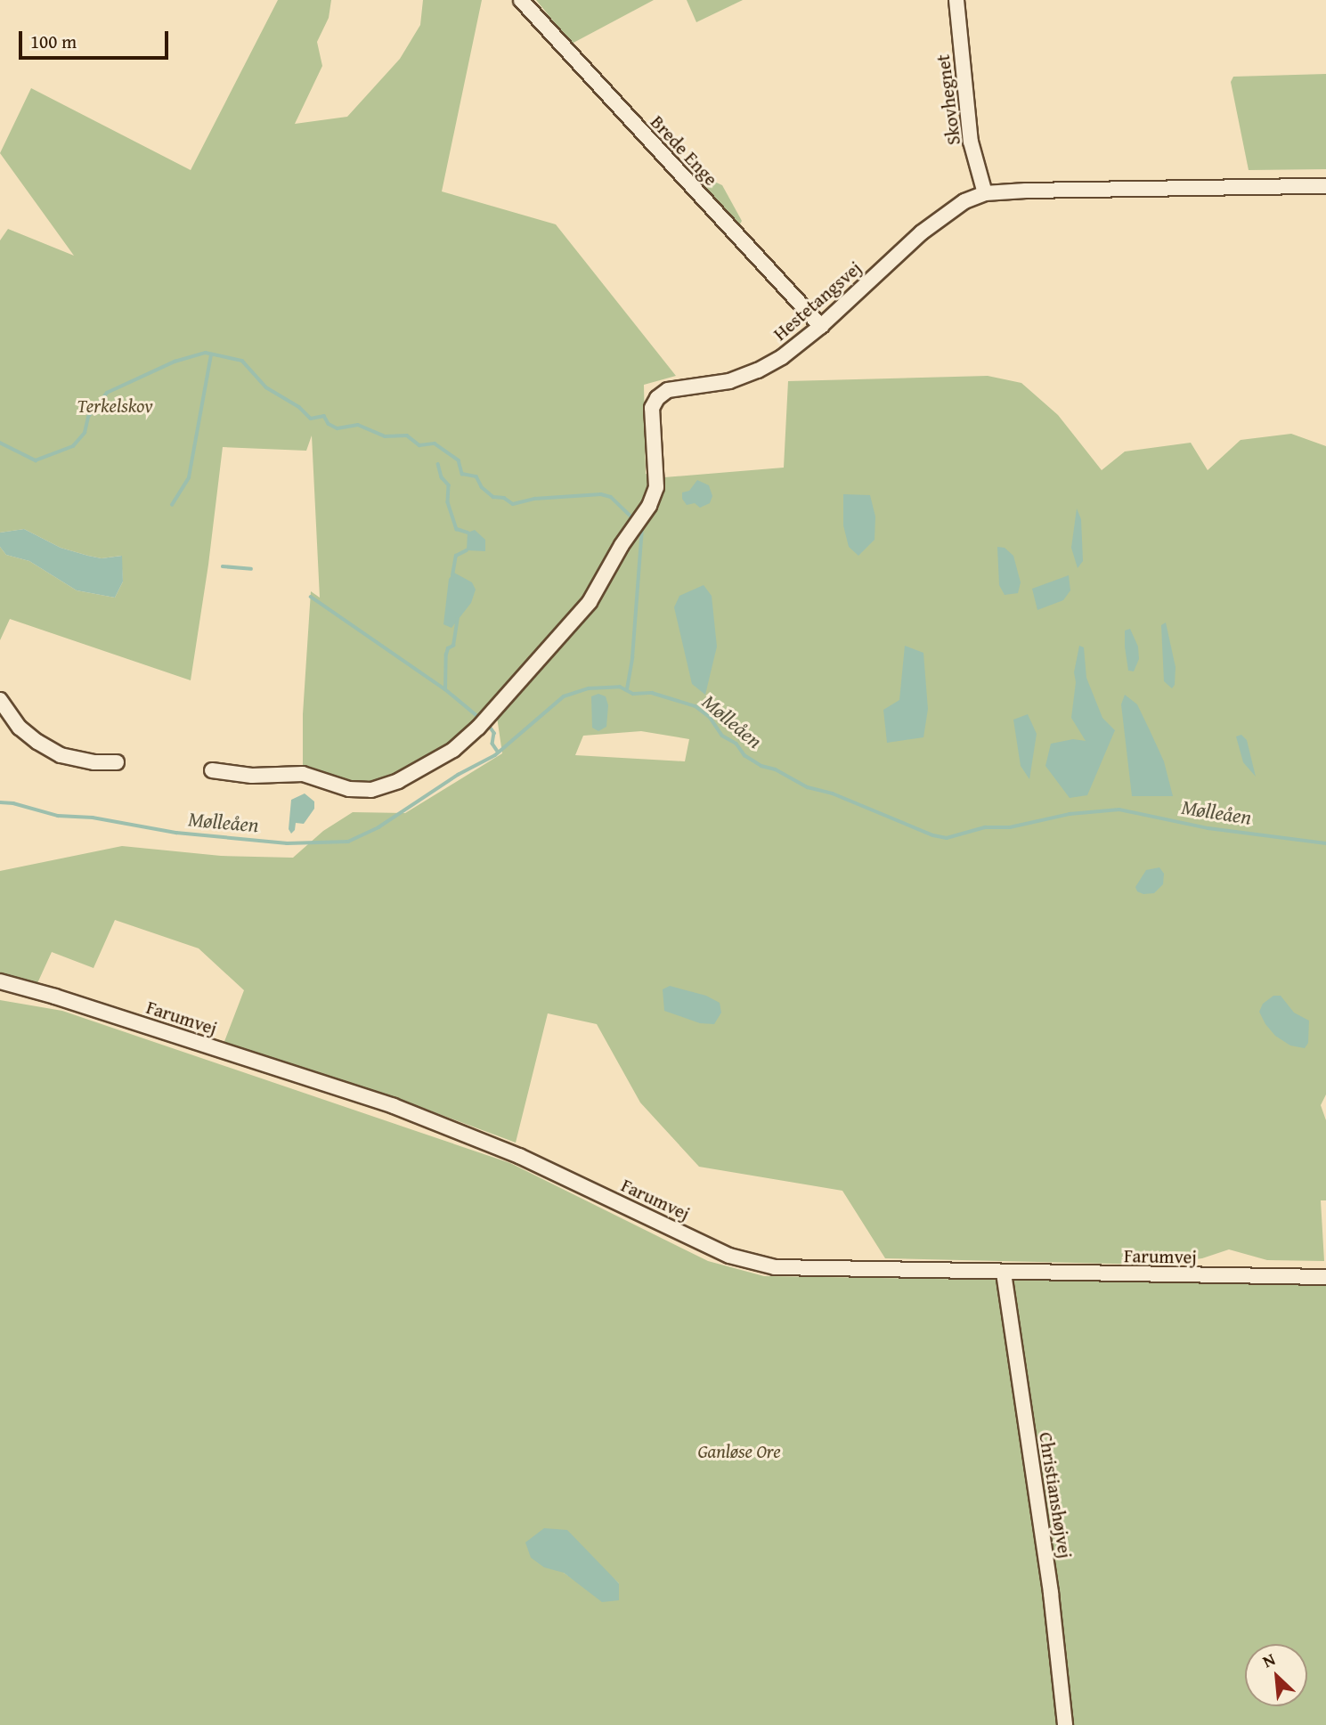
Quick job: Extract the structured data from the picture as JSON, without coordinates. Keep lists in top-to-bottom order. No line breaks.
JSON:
{"streets":{"street":["Skovhegnet","Brede Enge","Hestetangsvej","Farumvej","Christianshøjvej"]},"crossings":[["Skovhegnet","Hestetangsvej"],["Brede Enge","Hestetangsvej"],["Farumvej","Christianshøjvej"]],"water":["Mølleåen"],"parks":["Terkelskov","Ganløse Ore"],"scale_bar":"100 m","north":"top left"}
